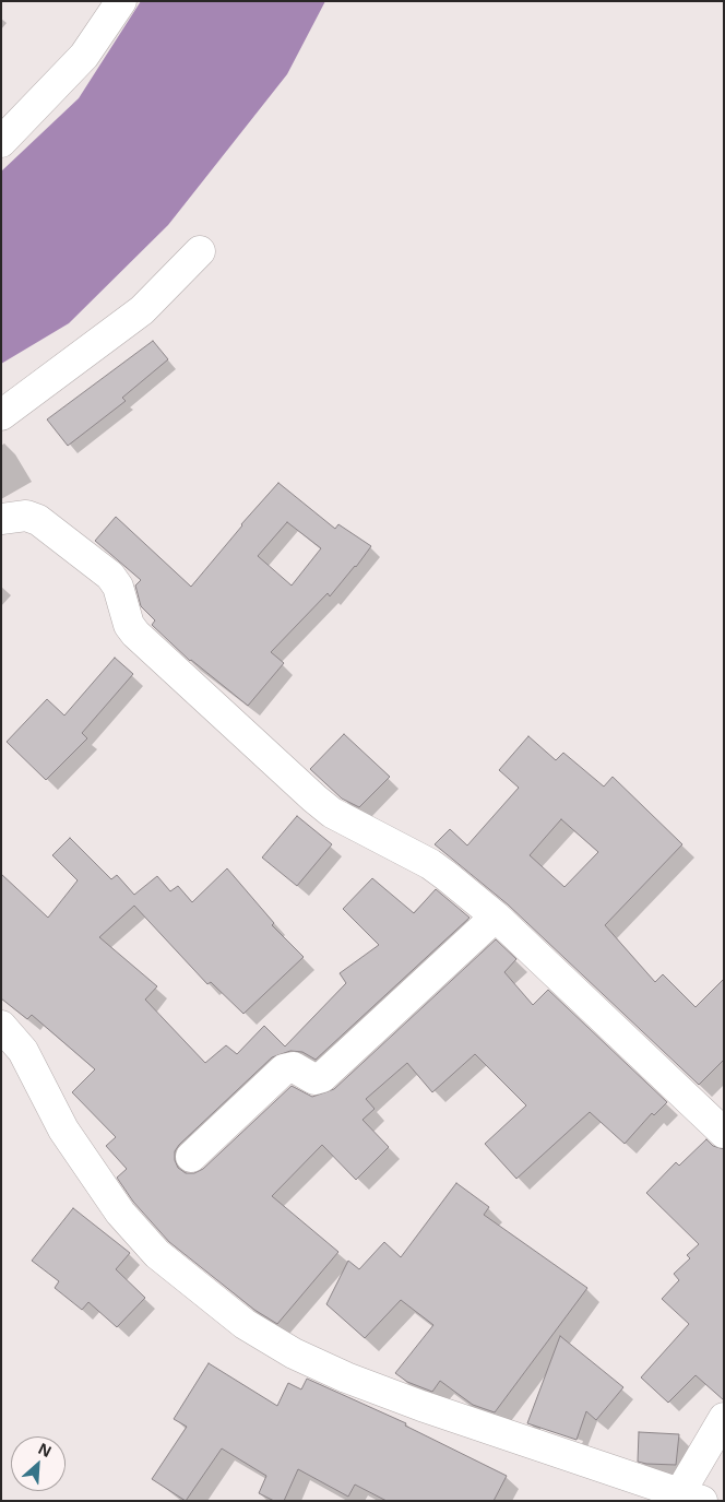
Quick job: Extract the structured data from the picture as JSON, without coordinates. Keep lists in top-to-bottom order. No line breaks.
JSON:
{"north":"top right"}
